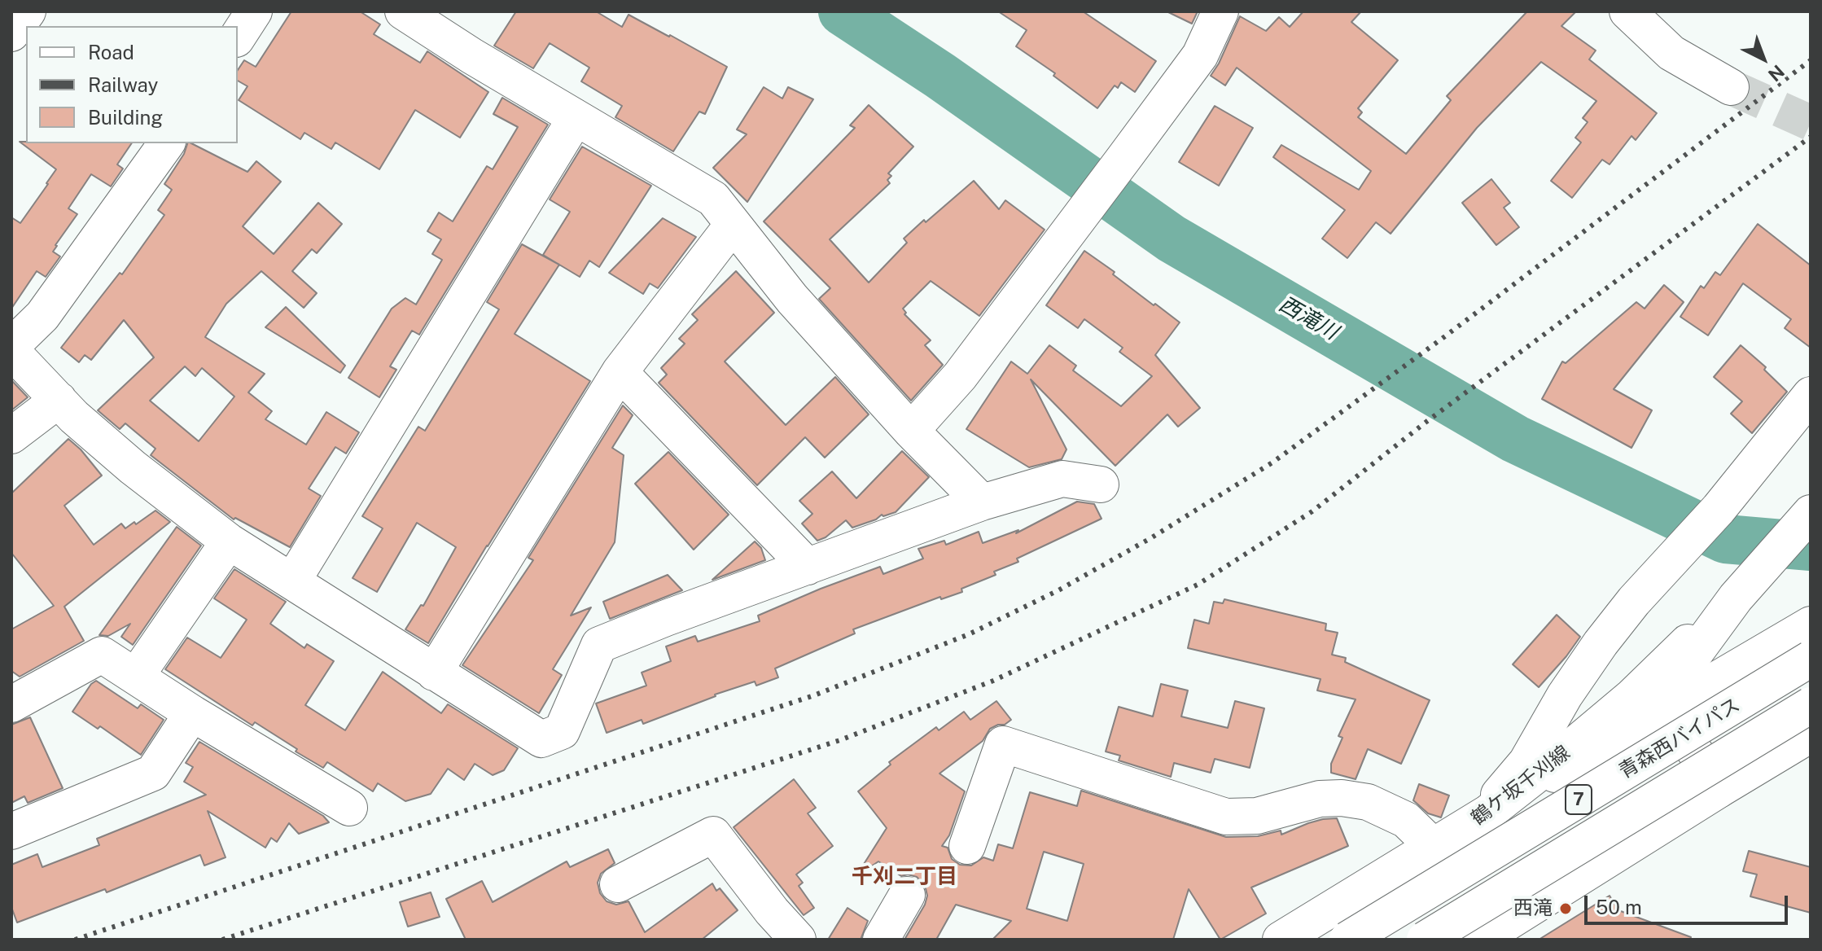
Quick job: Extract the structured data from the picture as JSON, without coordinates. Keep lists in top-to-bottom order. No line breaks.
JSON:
{"streets":{"main road":["青森西バイパス","鶴ケ坂千刈線","7"]},"crossings":[["青森西バイパス","鶴ケ坂千刈線"]],"districts":["千刈二丁目"],"water":["西滝川"],"places":["西滝"],"legend":["Road","Railway","Building"],"scale_bar":"50 m","north":"bottom right"}
